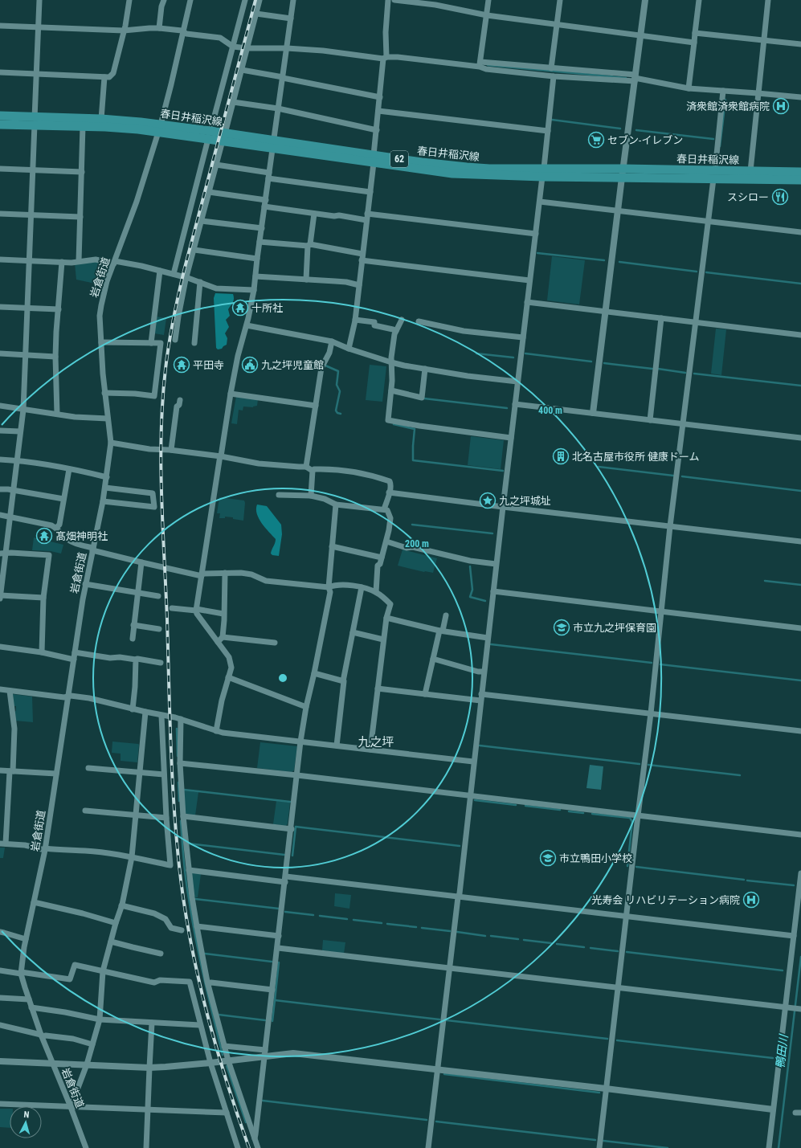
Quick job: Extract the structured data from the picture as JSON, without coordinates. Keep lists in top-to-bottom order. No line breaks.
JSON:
{"streets":{"main road":["春日井稲沢線","62"],"street":["岩倉街道"]},"crossings":[["春日井稲沢線","岩倉街道"]],"districts":["九之坪"],"water":["鴨田川"],"places":{"hospital":["済衆館済衆館病院","光寿会 リハビリテーション病院"],"supermarket":["セブン-イレブン"],"restaurant":["スシロー"],"temple":["十所社","平田寺","髙畑神明社"],"public building":["九之坪児童館"],"building":["北名古屋市役所 健康ドーム"],"place":["九之坪城址"],"school or university":["市立九之坪保育園","市立鴨田小学校"]},"north":"top","rings":["400 m","200 m"]}
